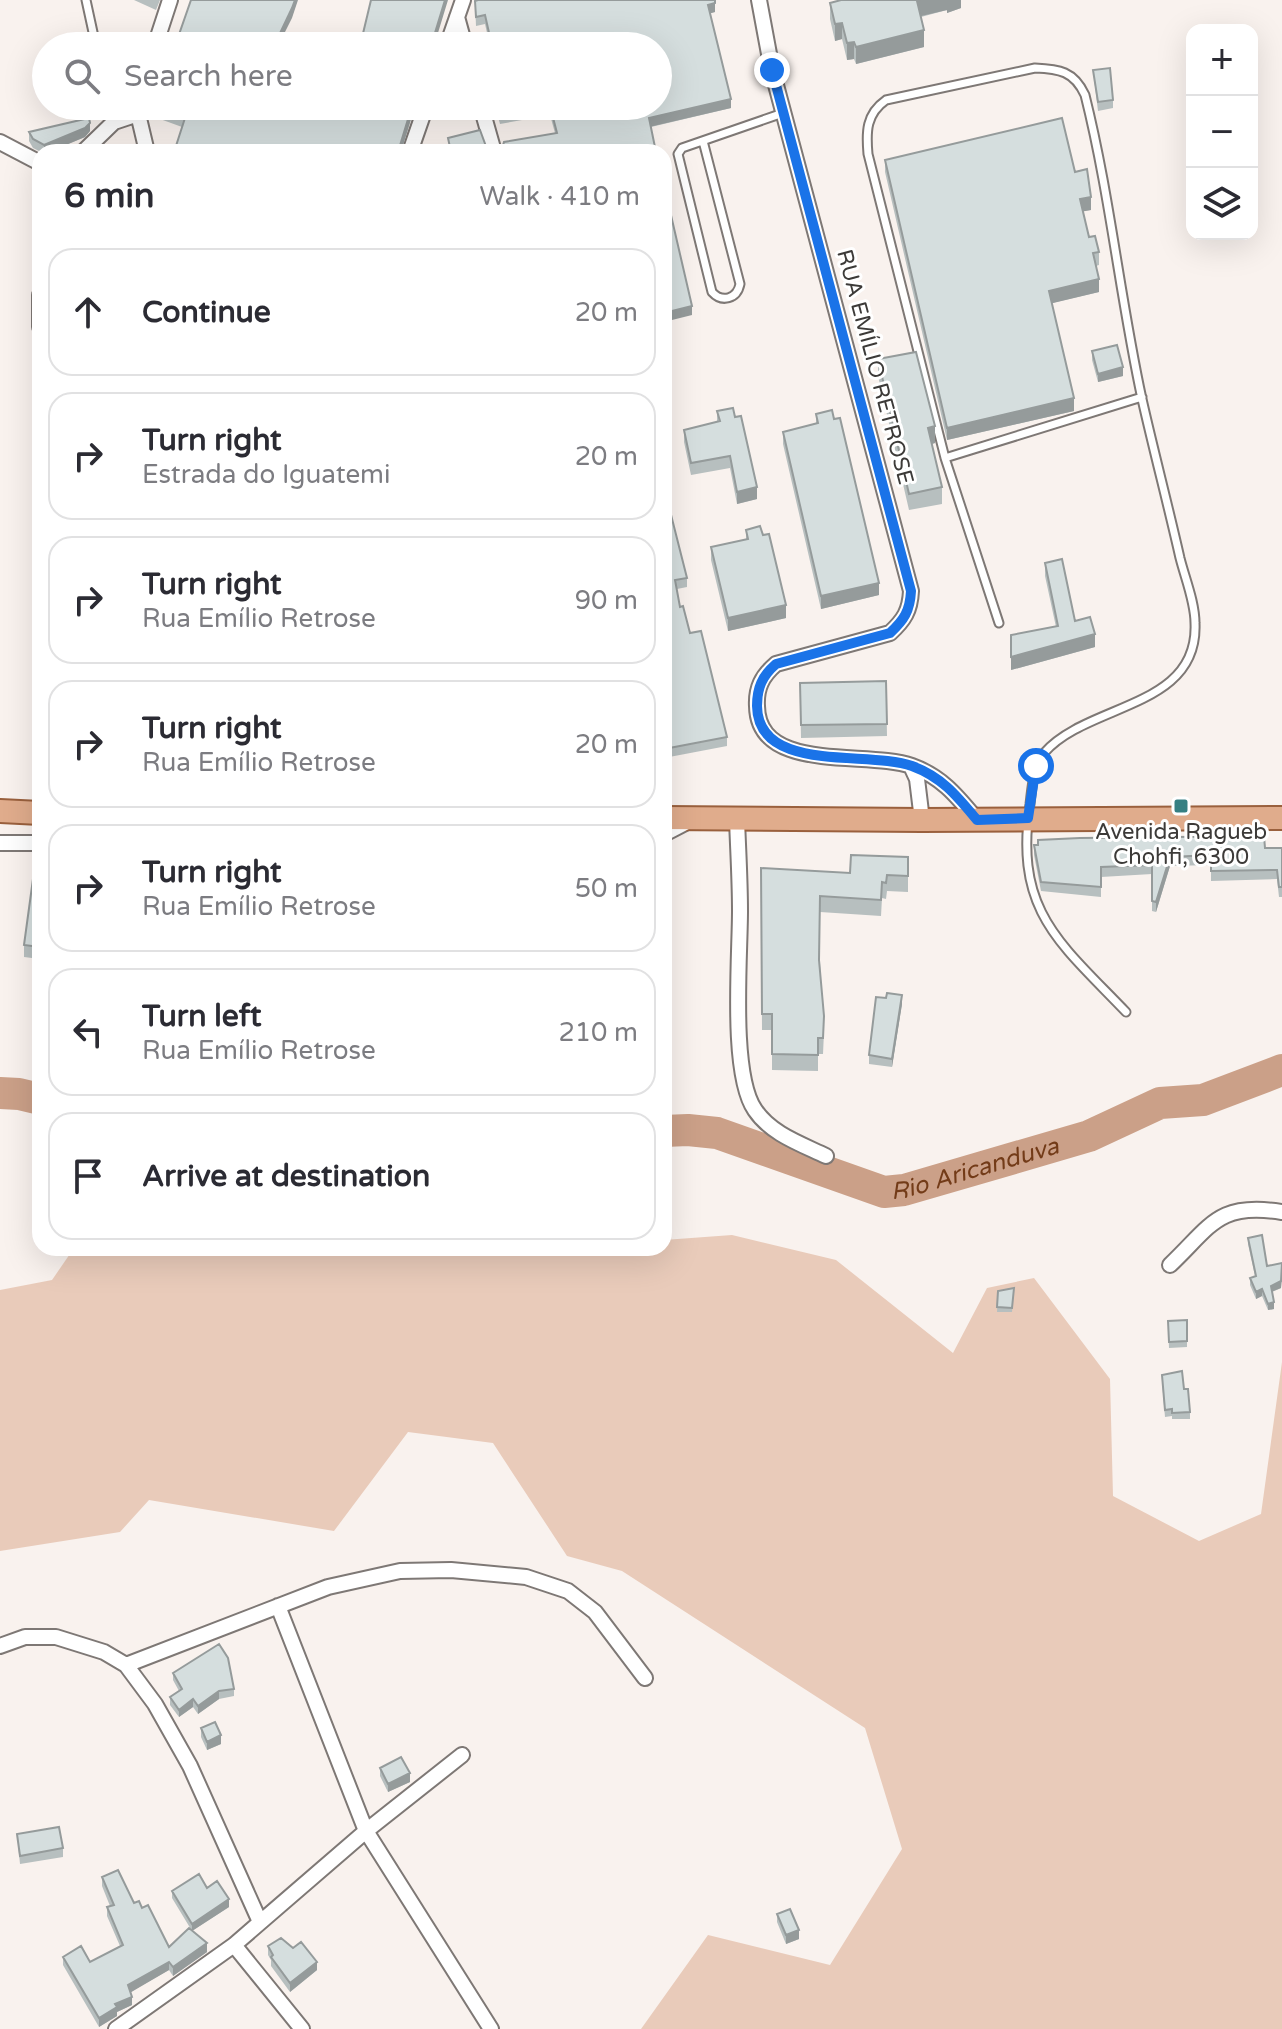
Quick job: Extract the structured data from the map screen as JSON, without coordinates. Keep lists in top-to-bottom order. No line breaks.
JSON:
{"streets":{"street":["RUA EMÍLIO RETROSE"]},"water":["Rio Aricanduva"],"places":{"transit":["Avenida Ragueb Chohfi, 6300"]},"page":{"map_buttons":["+","−"],"search":"Search here","heading":["6 min","Walk · 410 m"],"list":[["Continue","20 m"],["Turn right","Estrada do Iguatemi","20 m"],["Turn right","Rua Emílio Retrose","90 m"],["Turn right","Rua Emílio Retrose","20 m"],["Turn right","Rua Emílio Retrose","50 m"],["Turn left","Rua Emílio Retrose","210 m"],"Arrive at destination"]}}
